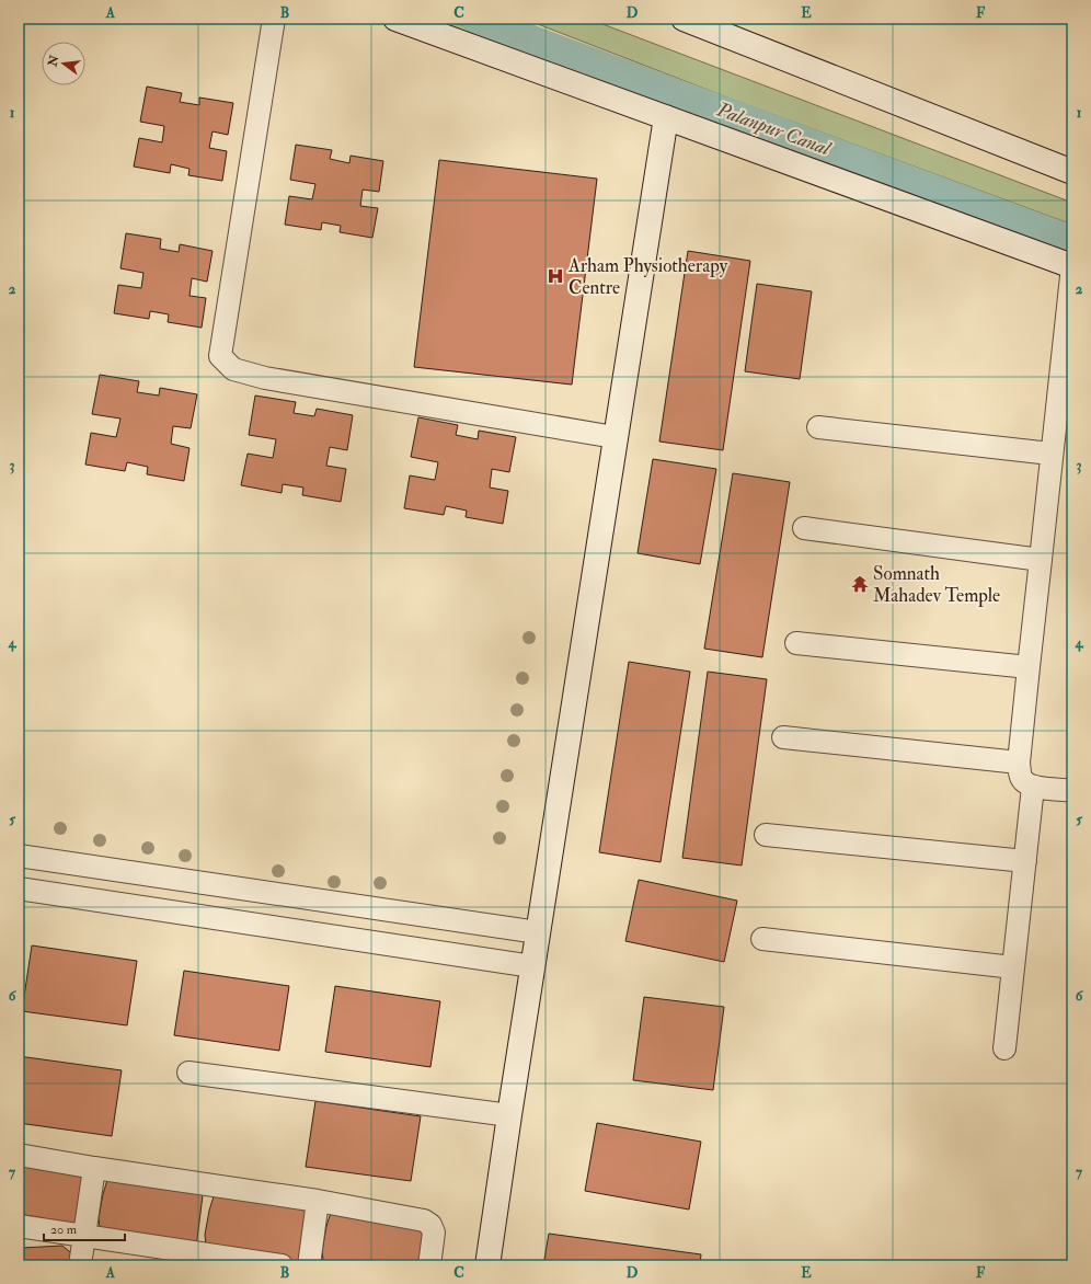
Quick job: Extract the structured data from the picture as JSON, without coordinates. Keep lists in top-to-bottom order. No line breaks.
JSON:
{"water":["Palanpur Canal"],"places":{"hospital":["Arham Physiotherapy Centre"],"temple":["Somnath Mahadev Temple"]},"scale_bar":"20 m","north":"left","grid":{"columns":["A","B","C","D","E","F"],"rows":["1","2","3","4","5","6","7"]}}
